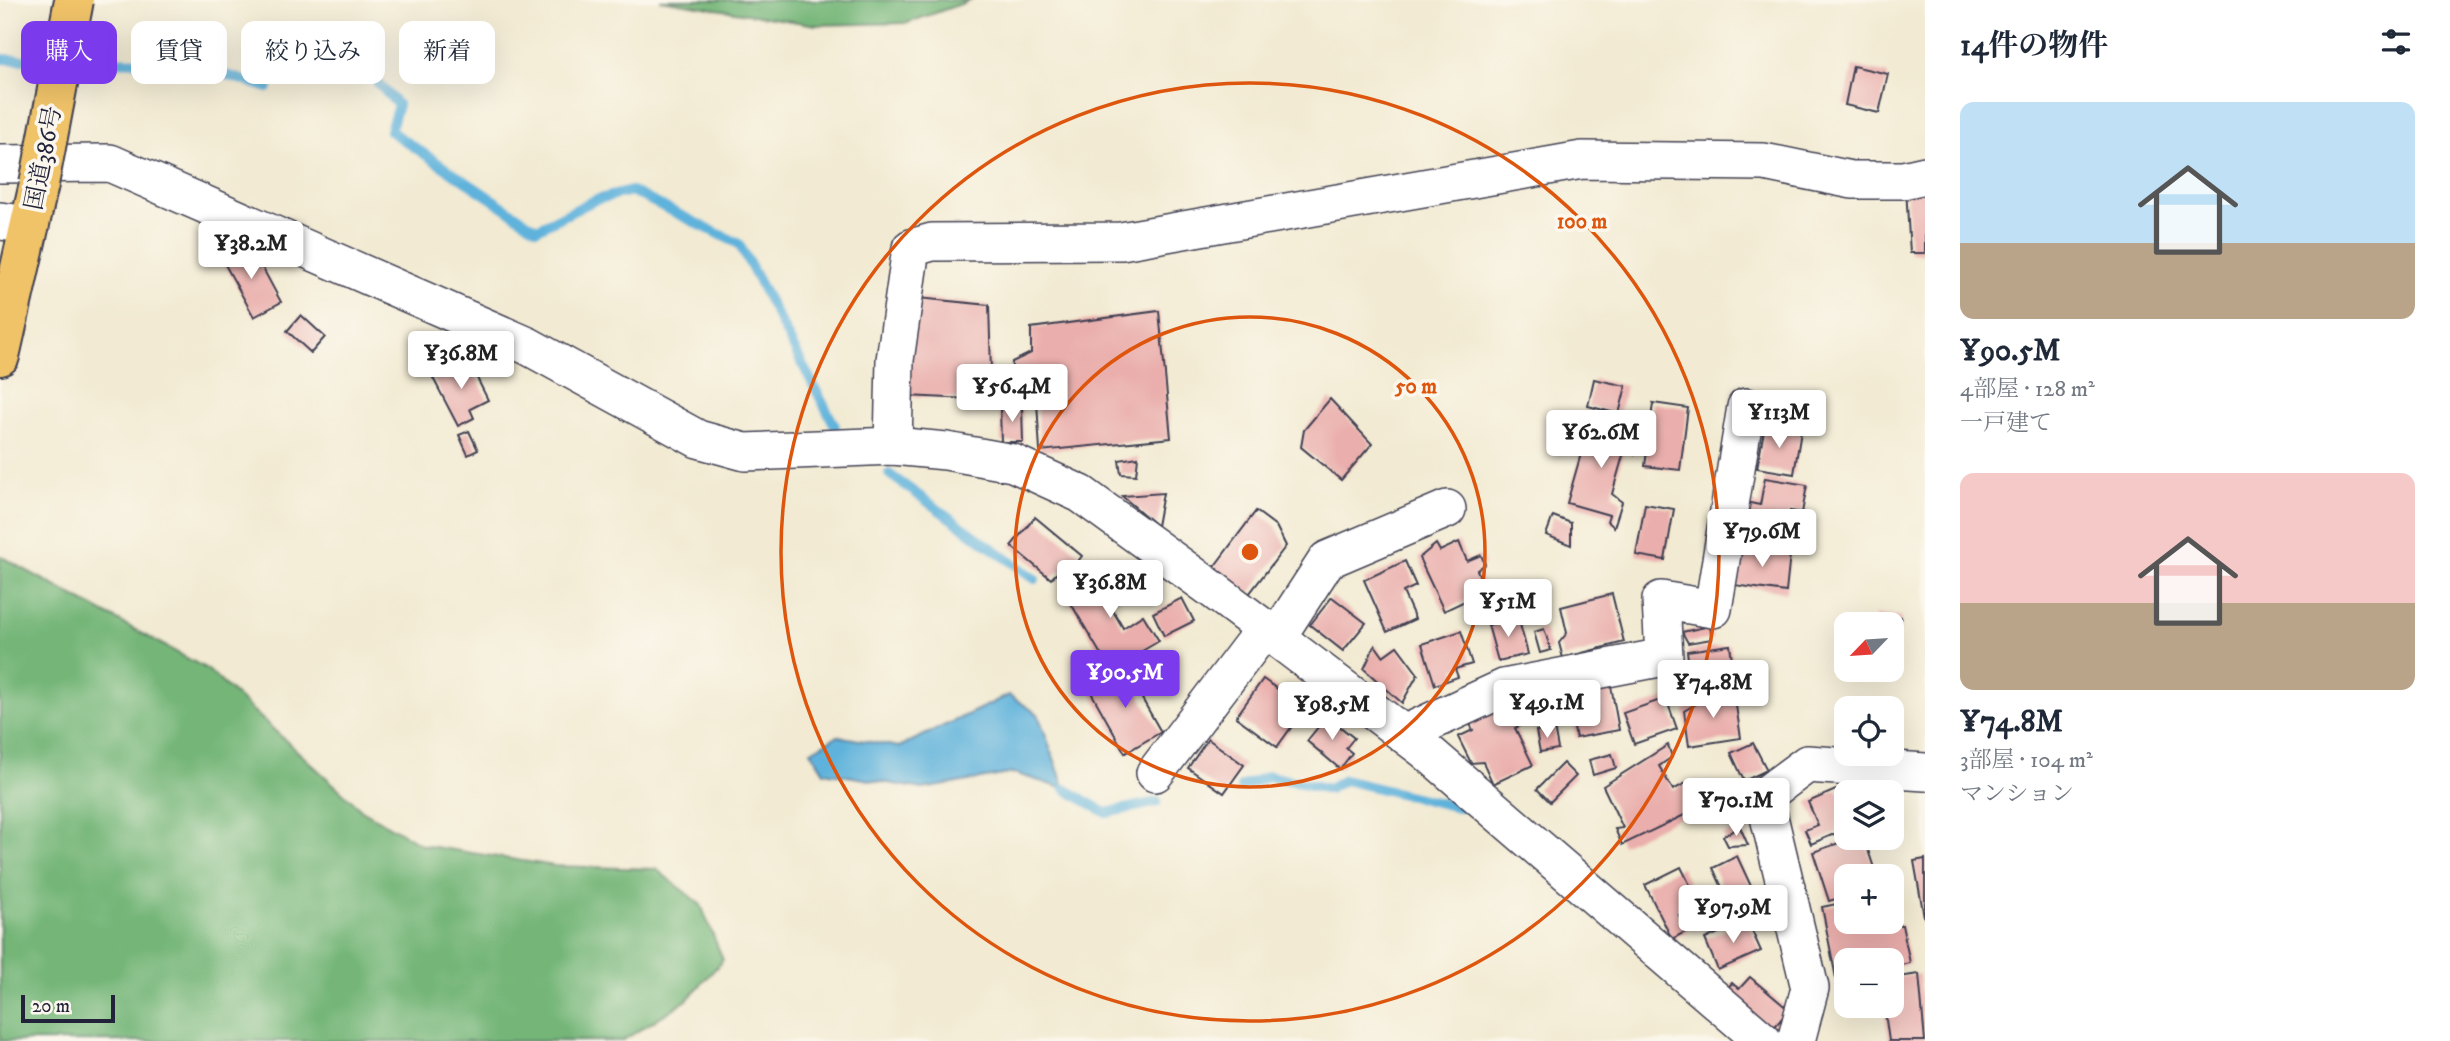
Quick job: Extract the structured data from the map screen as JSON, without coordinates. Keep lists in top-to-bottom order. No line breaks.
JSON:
{"streets":{"highway":["国道386号"]},"scale_bar":"20 m","north":"bottom left","page":{"heading":"14件の物件","chip":["購入","賃貸","絞り込み","新着"],"list":[{"name":"¥90.5M","note":"4部屋 · 128 m² · 一戸建て"},{"name":"¥74.8M","note":"3部屋 · 104 m² · マンション"}],"price":["¥38.2M","¥36.8M","¥56.4M","¥113M","¥62.6M","¥79.6M","¥36.8M","¥51M","¥90.5M","¥74.8M","¥49.1M","¥98.5M","¥70.1M","¥97.9M"],"map_buttons":["+","−"],"scale":"20 m"},"rings":["100 m","50 m"]}
